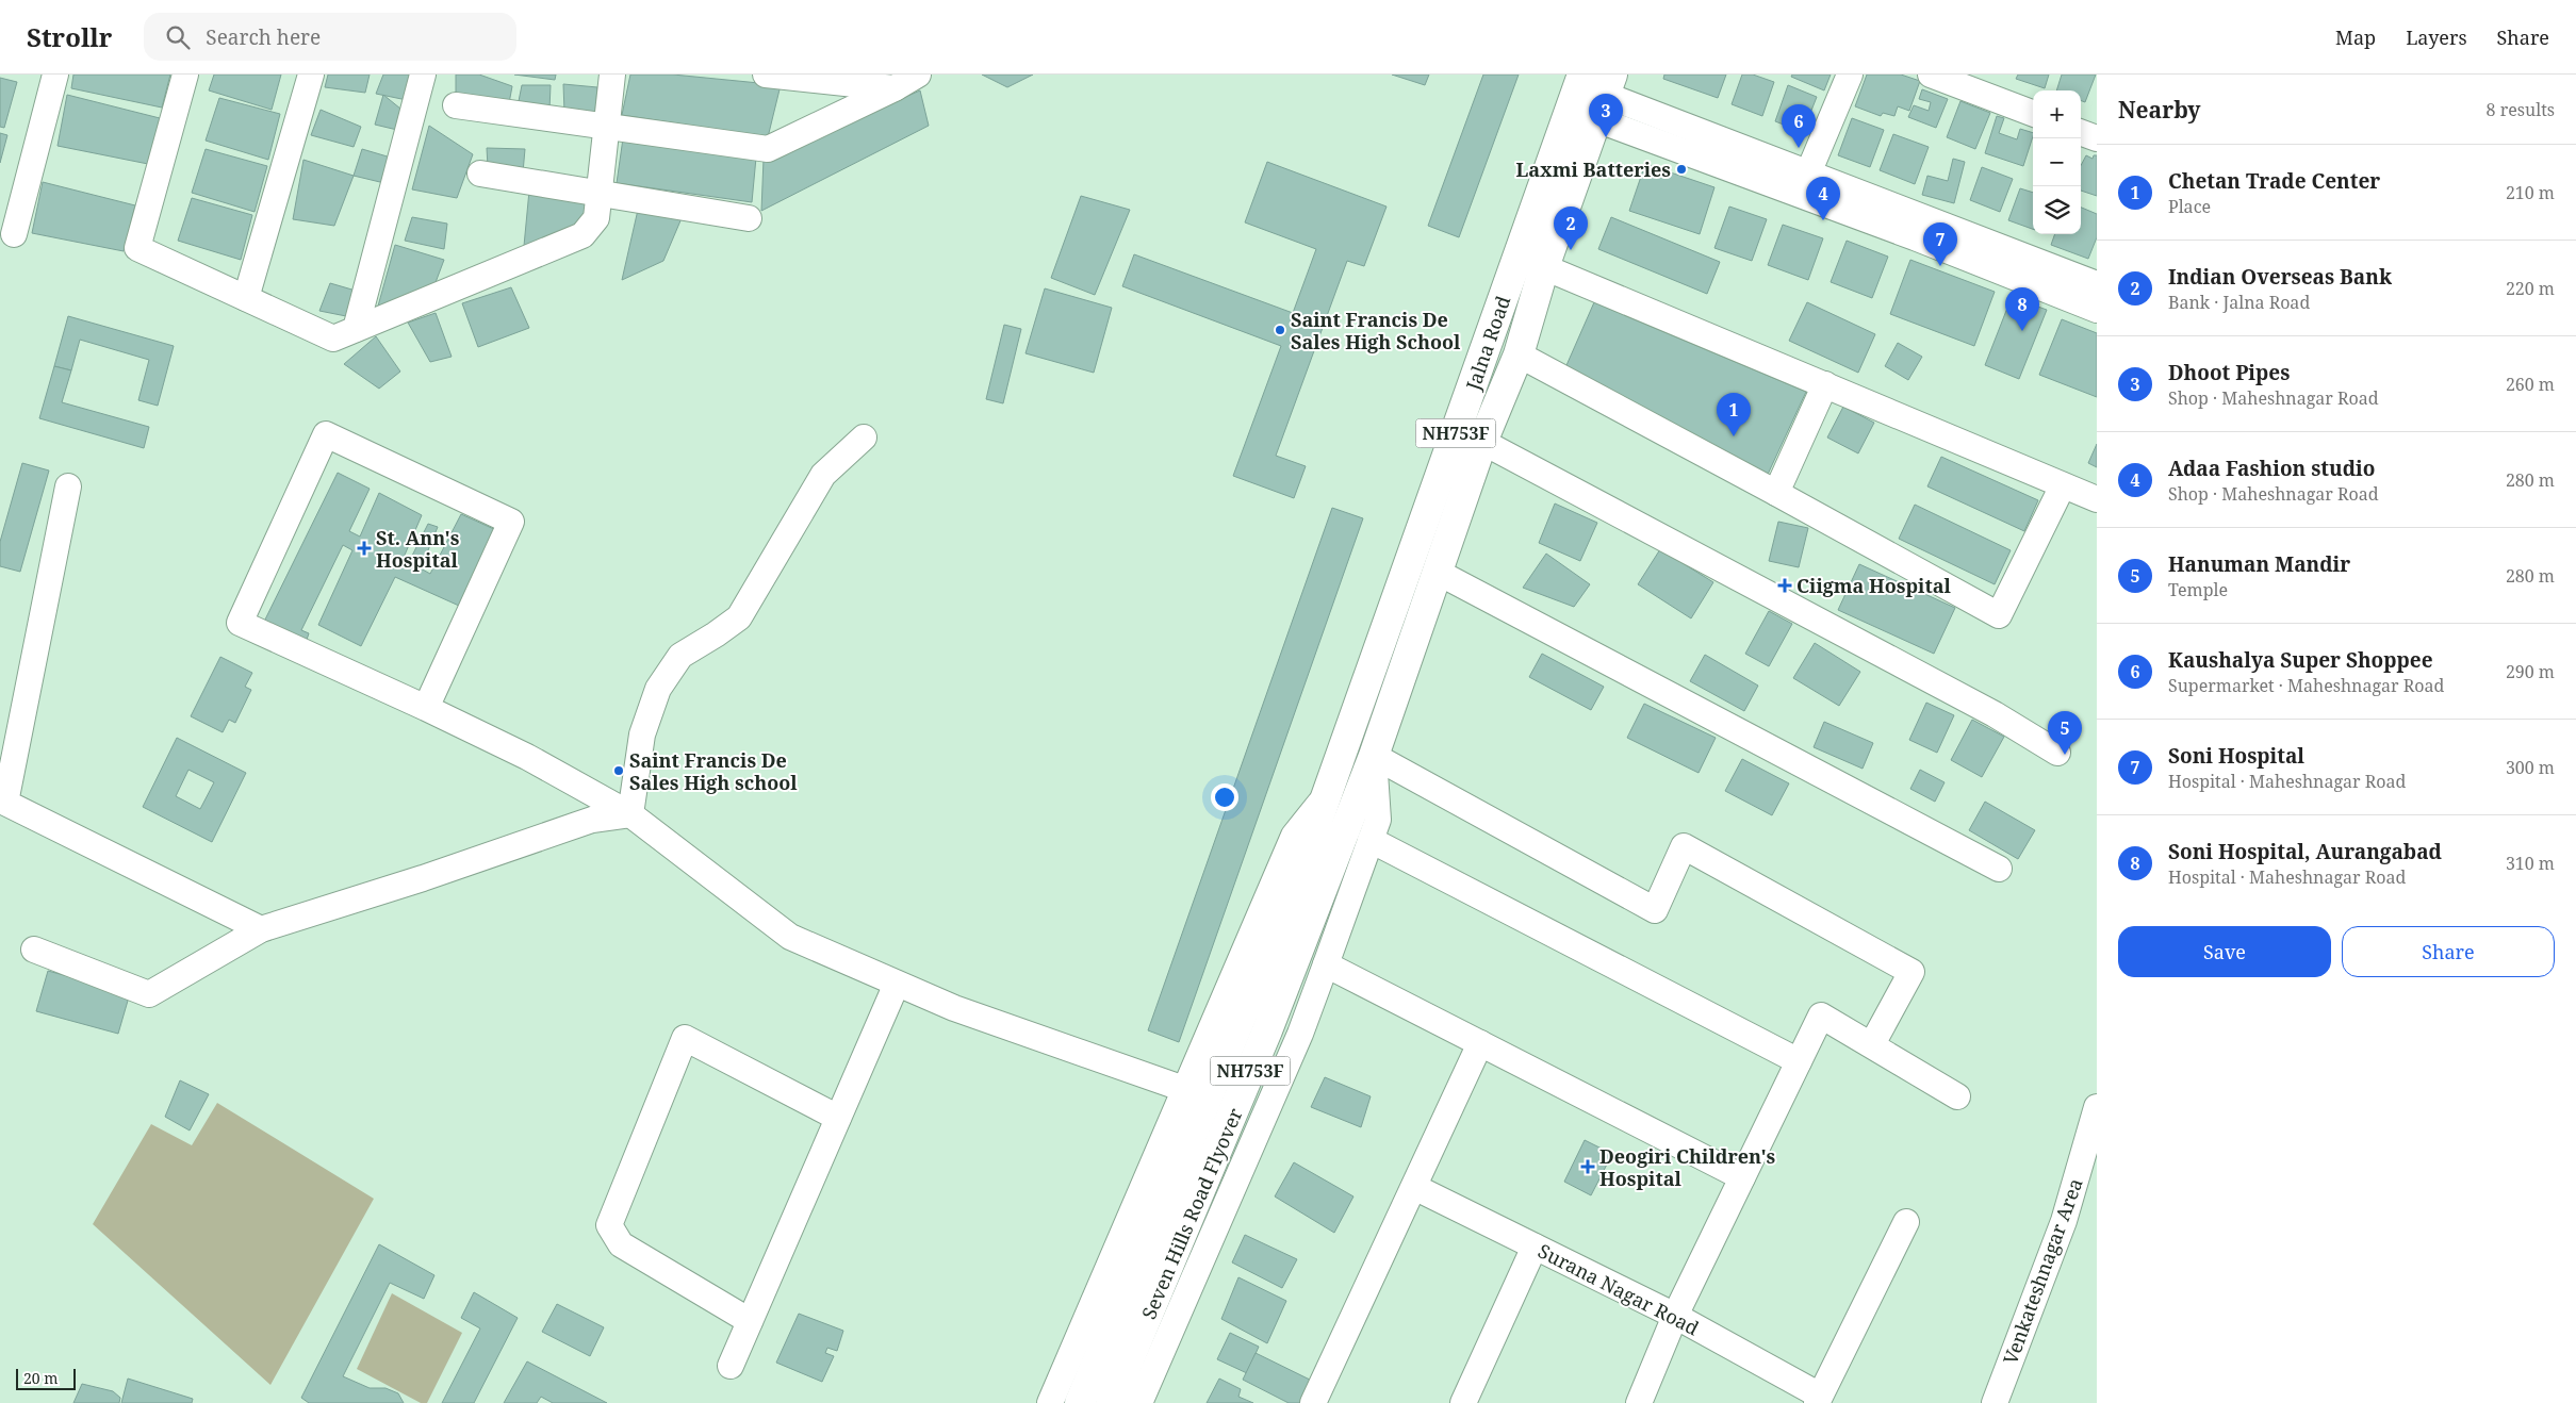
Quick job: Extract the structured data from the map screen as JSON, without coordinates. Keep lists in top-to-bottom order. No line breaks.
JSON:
{"streets":{"highway":["Jalna Road","NH753F","Seven Hills Road Flyover"],"street":["Venkateshnagar Area","Surana Nagar Road"]},"crossings":[["Jalna Road","Seven Hills Road Flyover"]],"places":{"other":["Laxmi Batteries","Saint Francis De Sales High School","Saint Francis De Sales High school"],"health":["St. Ann's Hospital","Ciigma Hospital","Deogiri Children's Hospital"]},"scale_bar":"20 m","page":{"header":"Strollr","search":"Search here","nav":["Map","Layers","Share"],"heading":["Nearby","8 results"],"map_buttons":["+","−"],"pins":["3","6","4","2","7","8","1","5"],"list":[{"mark":"1","name":"Chetan Trade Center","note":"Place","value":"210 m"},{"mark":"2","name":"Indian Overseas Bank","note":"Bank · Jalna Road","value":"220 m"},{"mark":"3","name":"Dhoot Pipes","note":"Shop · Maheshnagar Road","value":"260 m"},{"mark":"4","name":"Adaa Fashion studio","note":"Shop · Maheshnagar Road","value":"280 m"},{"mark":"5","name":"Hanuman Mandir","note":"Temple","value":"280 m"},{"mark":"6","name":"Kaushalya Super Shoppee","note":"Supermarket · Maheshnagar Road","value":"290 m"},{"mark":"7","name":"Soni Hospital","note":"Hospital · Maheshnagar Road","value":"300 m"},{"mark":"8","name":"Soni Hospital, Aurangabad","note":"Hospital · Maheshnagar Road","value":"310 m"}],"buttons":["Save","Share"],"scale":"20 m"}}
